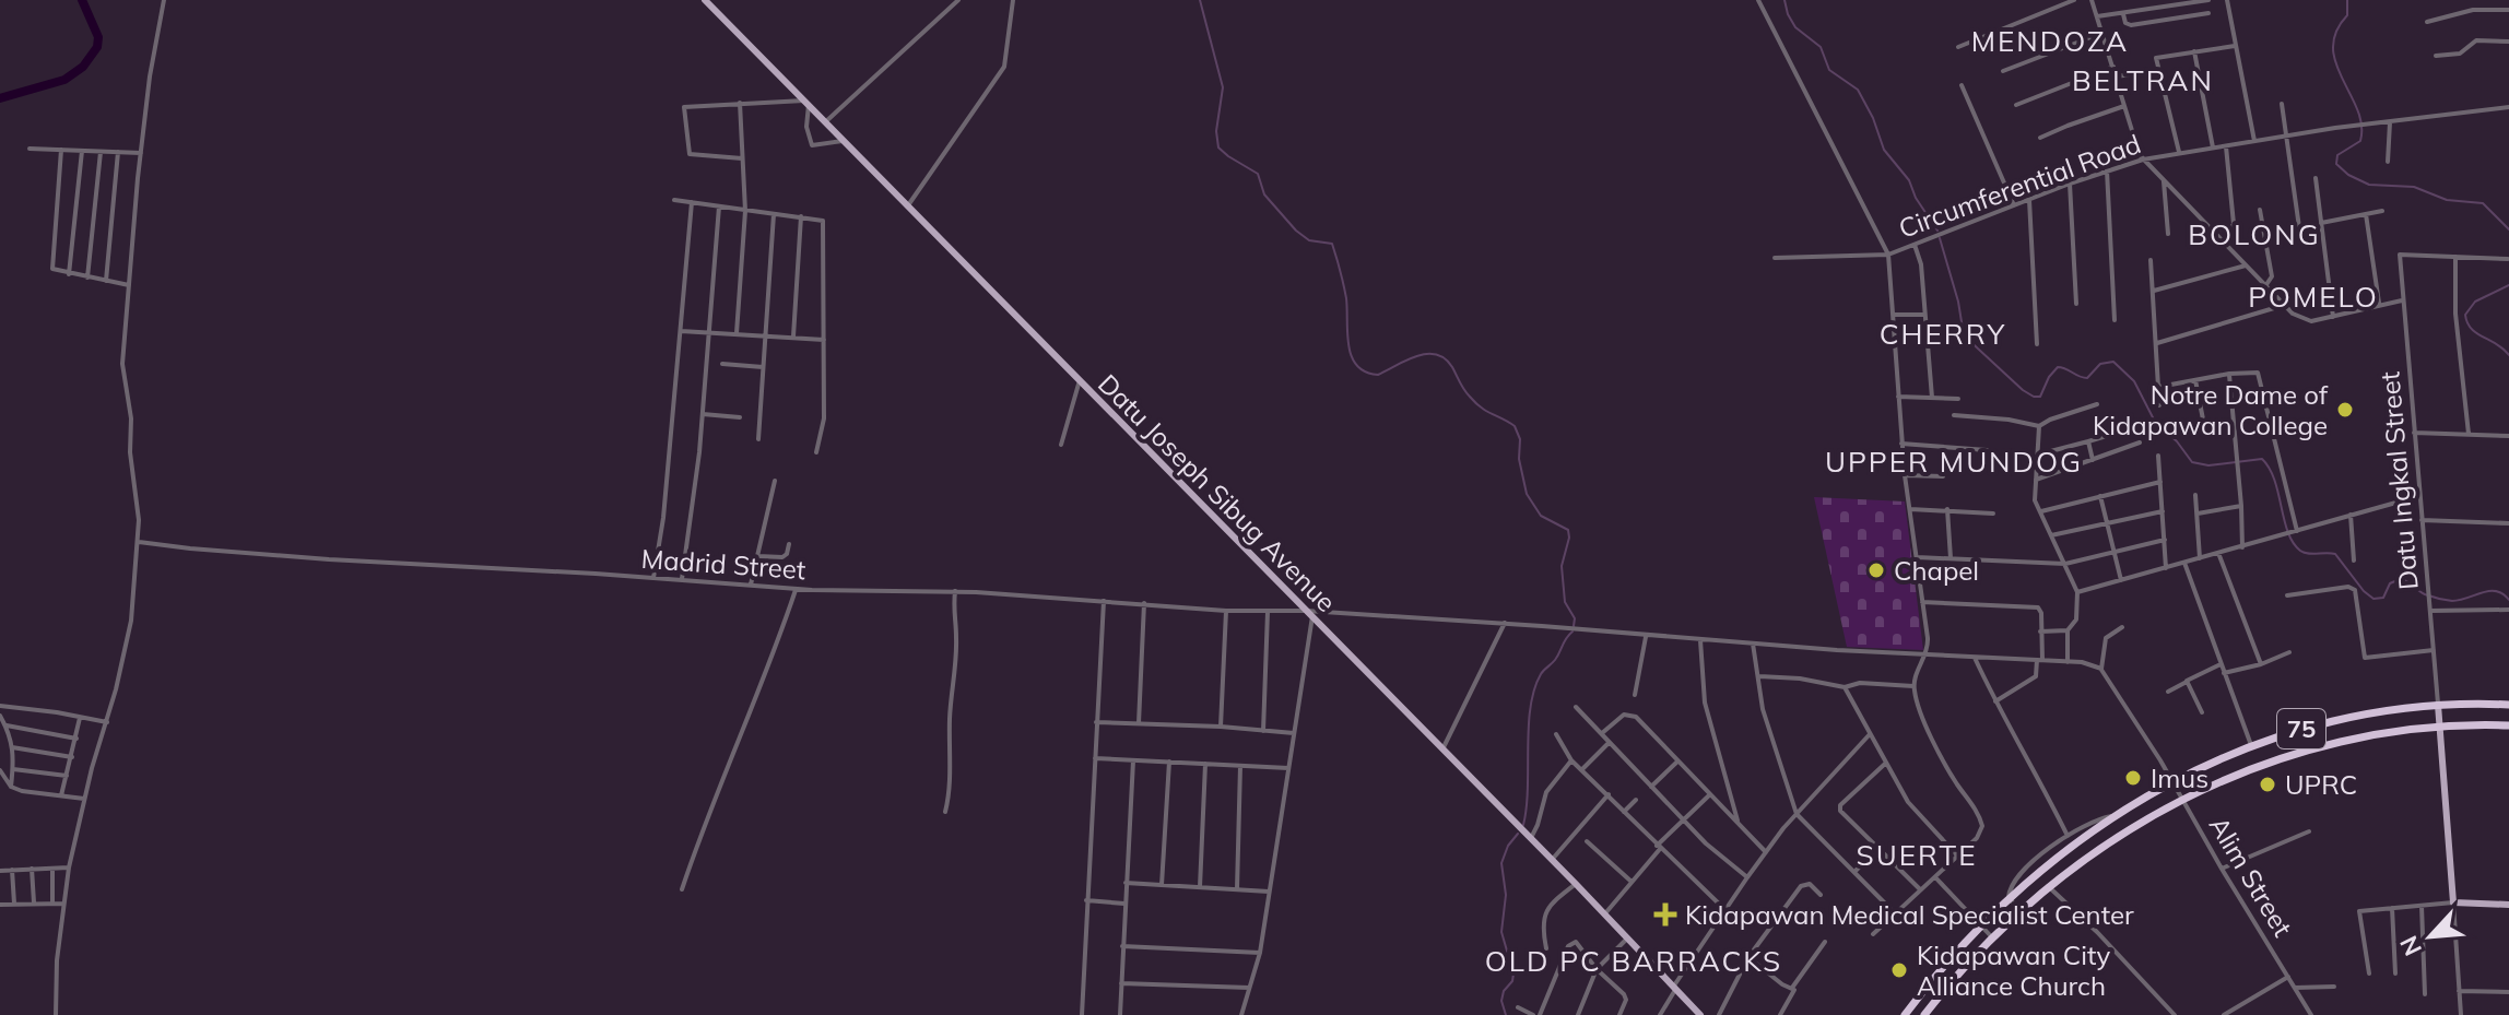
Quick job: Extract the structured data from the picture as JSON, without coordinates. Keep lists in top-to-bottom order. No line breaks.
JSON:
{"streets":{"highway":["75"],"main road":["Datu Joseph Sibug Avenue"],"street":["Circumferential Road","Datu Ingkal Street","Madrid Street","Alim Street"]},"crossings":[["Circumferential Road","Madrid Street"],["Datu Ingkal Street","75"],["Datu Joseph Sibug Avenue","Madrid Street"],["Madrid Street","Alim Street"],["75","Alim Street"]],"districts":["MENDOZA","BELTRAN","BOLONG","POMELO","CHERRY","UPPER MUNDOG","SUERTE","OLD PC BARRACKS"],"places":{"other":["Notre Dame of Kidapawan College","Chapel","Imus","UPRC","Kidapawan City Alliance Church"],"health":["Kidapawan Medical Specialist Center"]},"north":"bottom left"}
